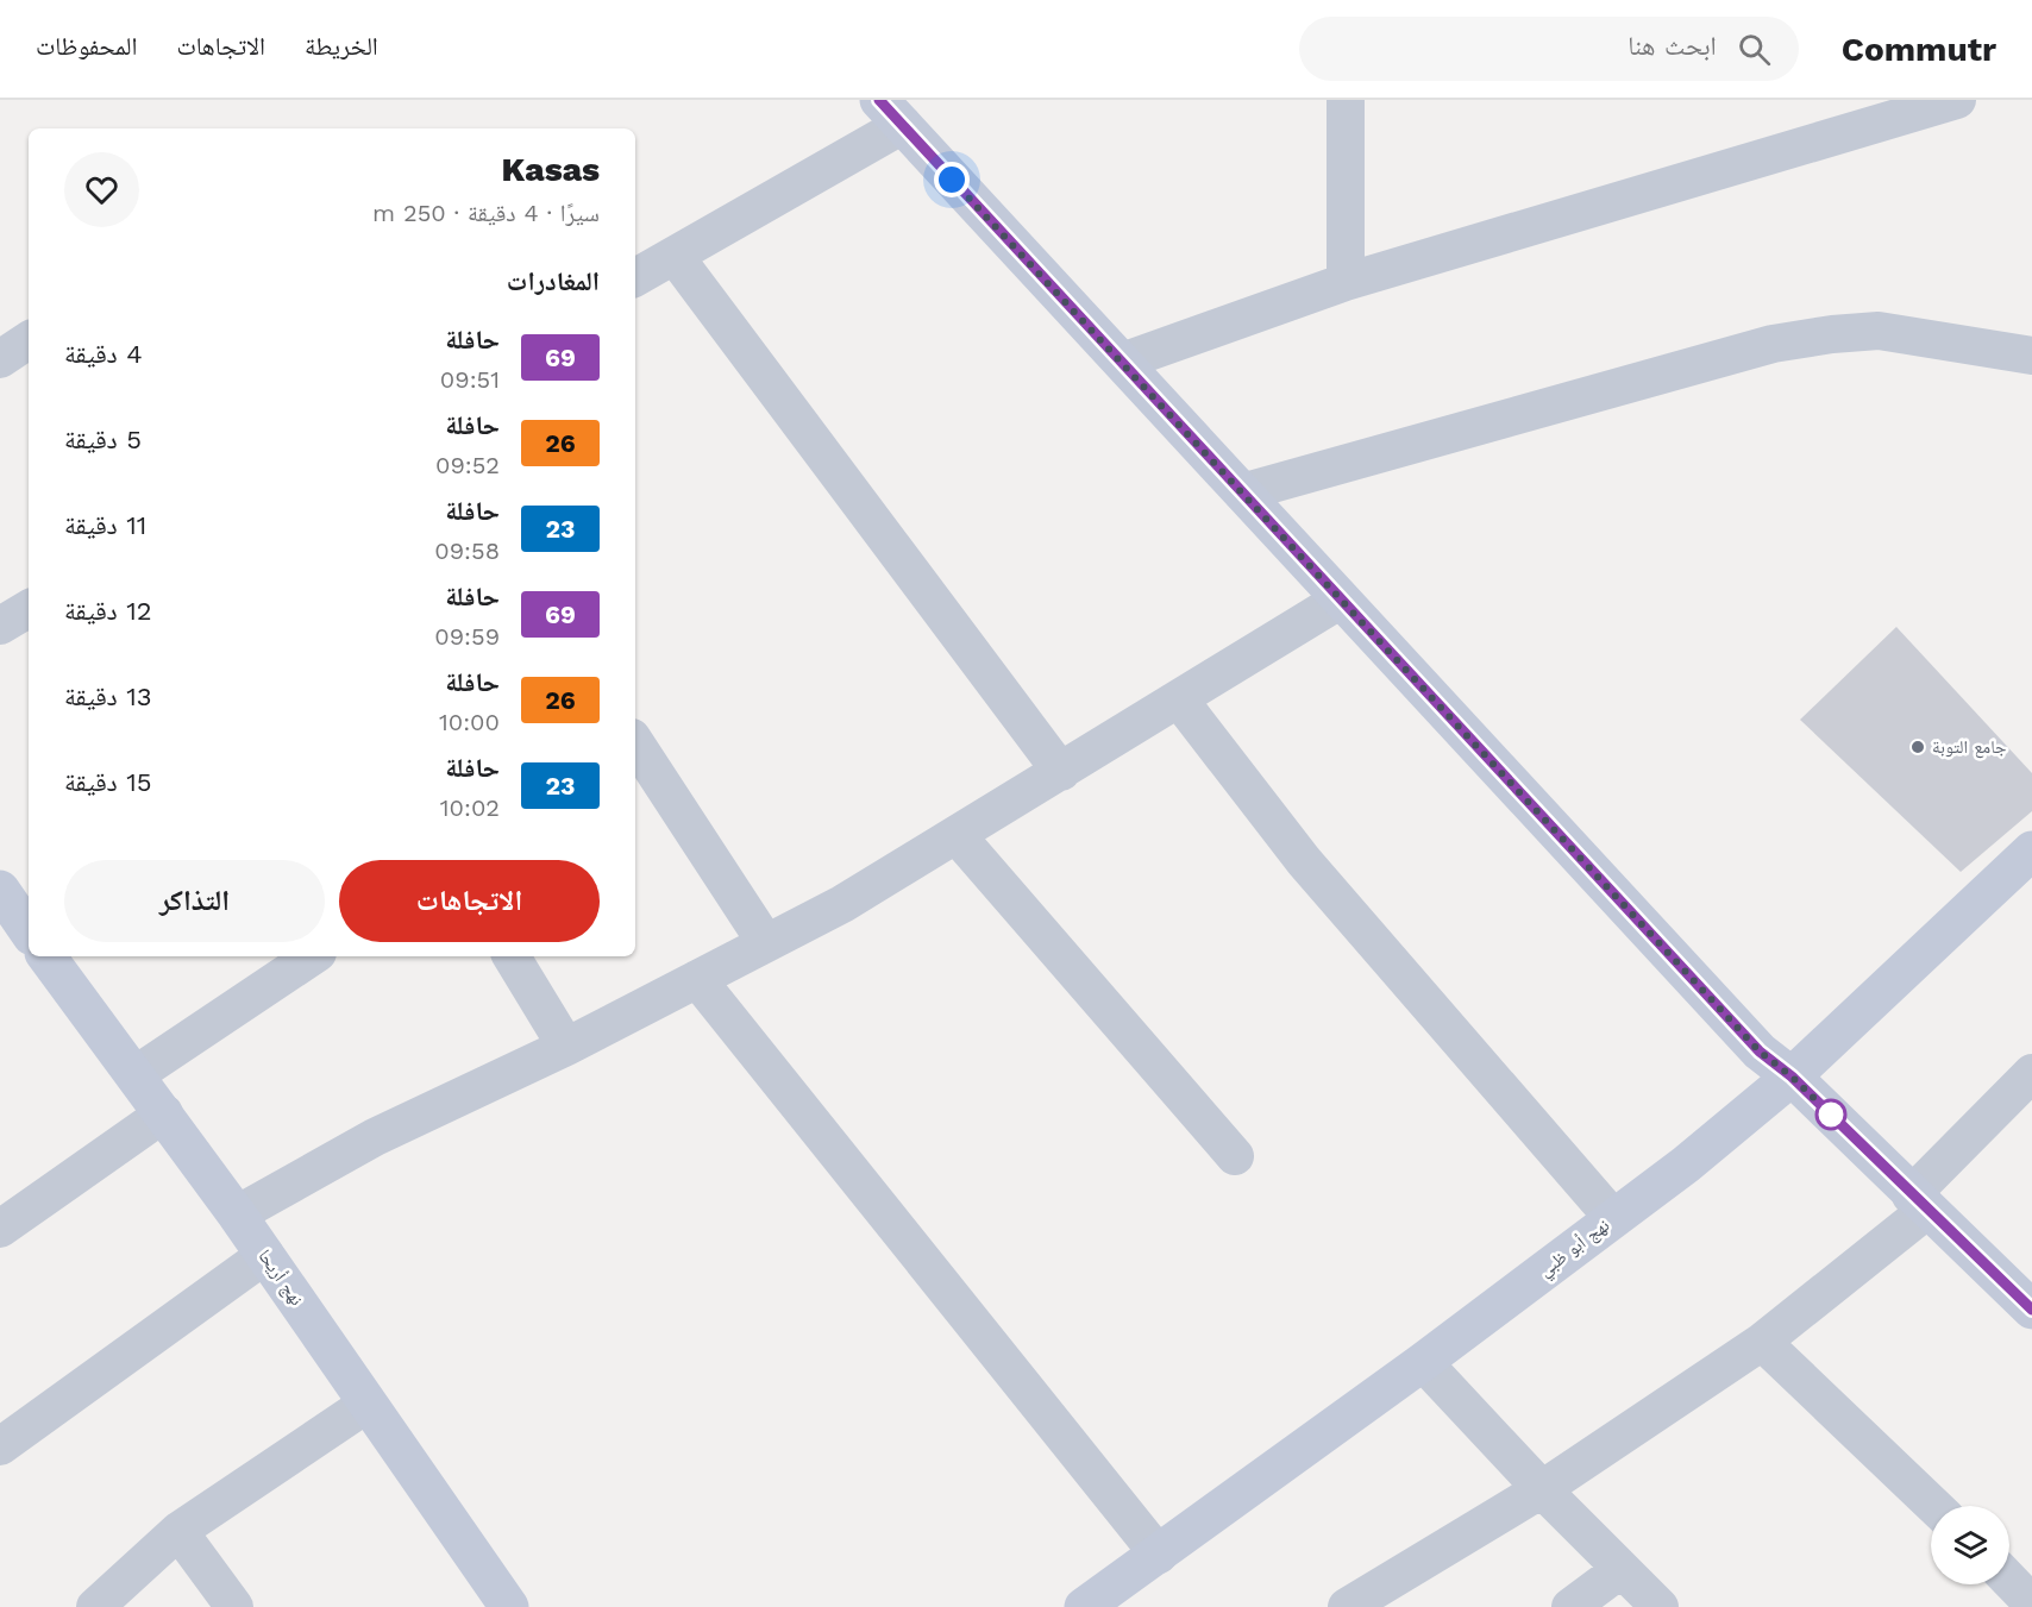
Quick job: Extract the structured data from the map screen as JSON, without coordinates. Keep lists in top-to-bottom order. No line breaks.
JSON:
{"streets":{"street":["نهج أبو ظبي","نهج أريحا"]},"places":["جامع التوبة"],"lines":["bus line 69"],"page":{"header":"Commutr","search":"ابحث هنا","nav":["الخريطة","الاتجاهات","المحفوظات"],"heading":[["Kasas","سيرًا · 4 دقيقة · 250 m"],"المغادرات"],"list":[{"mark":"69","name":"حافلة","note":"09:51","value":"4 دقيقة"},{"mark":"26","name":"حافلة","note":"09:52","value":"5 دقيقة"},{"mark":"23","name":"حافلة","note":"09:58","value":"11 دقيقة"},{"mark":"69","name":"حافلة","note":"09:59","value":"12 دقيقة"},{"mark":"26","name":"حافلة","note":"10:00","value":"13 دقيقة"},{"mark":"23","name":"حافلة","note":"10:02","value":"15 دقيقة"}],"buttons":["الاتجاهات","التذاكر"]}}
